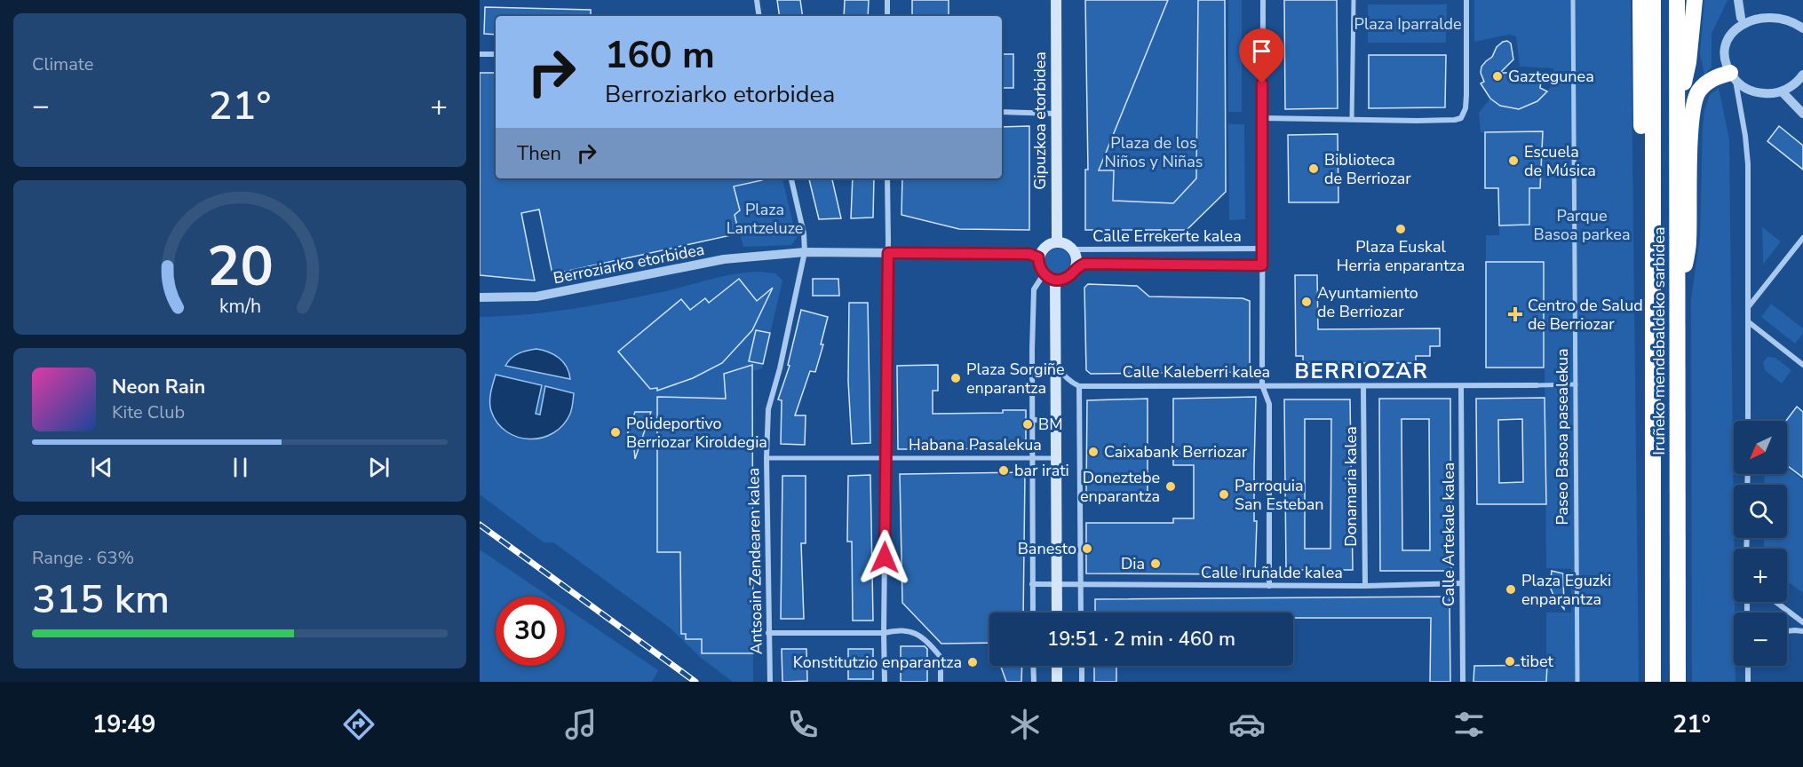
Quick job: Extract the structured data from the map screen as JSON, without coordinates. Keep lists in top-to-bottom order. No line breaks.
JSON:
{"streets":{"highway":["Iruñeko mendebaldeko sarbidea"],"main road":["Gipuzkoa etorbidea"],"street":["Calle Errekerte kalea","Berroziarko etorbidea","Calle Kaleberri kalea","Paseo Basoa pasealekua","Habana Pasalekua","Donamaria kalea","Calle Artekale kalea","Antsoain Zendearen kalea","Calle Iruñalde kalea"]},"crossings":[["Gipuzkoa etorbidea","Calle Errekerte kalea"],["Gipuzkoa etorbidea","Berroziarko etorbidea"],["Calle Errekerte kalea","Berroziarko etorbidea"],["Berroziarko etorbidea","Antsoain Zendearen kalea"],["Calle Kaleberri kalea","Donamaria kalea"],["Calle Kaleberri kalea","Calle Artekale kalea"],["Habana Pasalekua","Antsoain Zendearen kalea"],["Donamaria kalea","Calle Iruñalde kalea"],["Calle Artekale kalea","Calle Iruñalde kalea"]],"districts":["BERRIOZAR"],"parks":["Plaza Iparralde","Plaza de los Niños y Niñas","Plaza Lantzeluze","Parque Basoa parkea"],"places":{"other":["Gaztegunea","Escuela de Música","Biblioteca de Berriozar","Plaza Euskal Herria enparantza","Ayuntamiento de Berriozar","Plaza Sorgiñe enparantza","BM","Polideportivo Berriozar Kiroldegia","Caixabank Berriozar","bar irati","Doneztebe enparantza","Parroquia San Esteban","Banesto","Dia","Plaza Eguzki enparantza","tibet","Konstitutzio enparantza"],"health":["Centro de Salud de Berriozar"]},"north":"bottom left","page":{"tile":["Climate",["Range · 63%","315 km"]],"turn":["160 m","Berroziarko etorbidea"],"heat":["−","21°","+"],"then":"Then","song":["Neon Rain","Kite Club"],"map_buttons":["+","−"],"limit":"30","trip":"19:51 · 2 min · 460 m","tabs":["19:49","21°"],"gauge":["20","km/h"]}}
